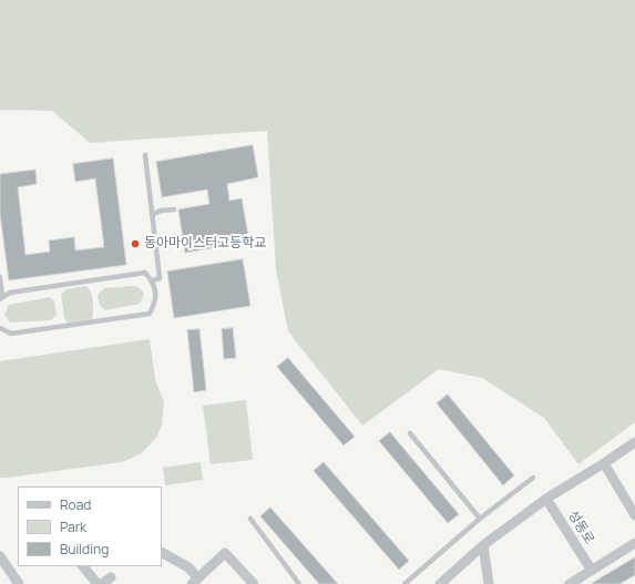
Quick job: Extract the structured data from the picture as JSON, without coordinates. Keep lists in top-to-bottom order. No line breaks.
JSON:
{"streets":{"street":["성동로"]},"places":["동아마이스터고등학교"],"legend":["Road","Park","Building"]}
